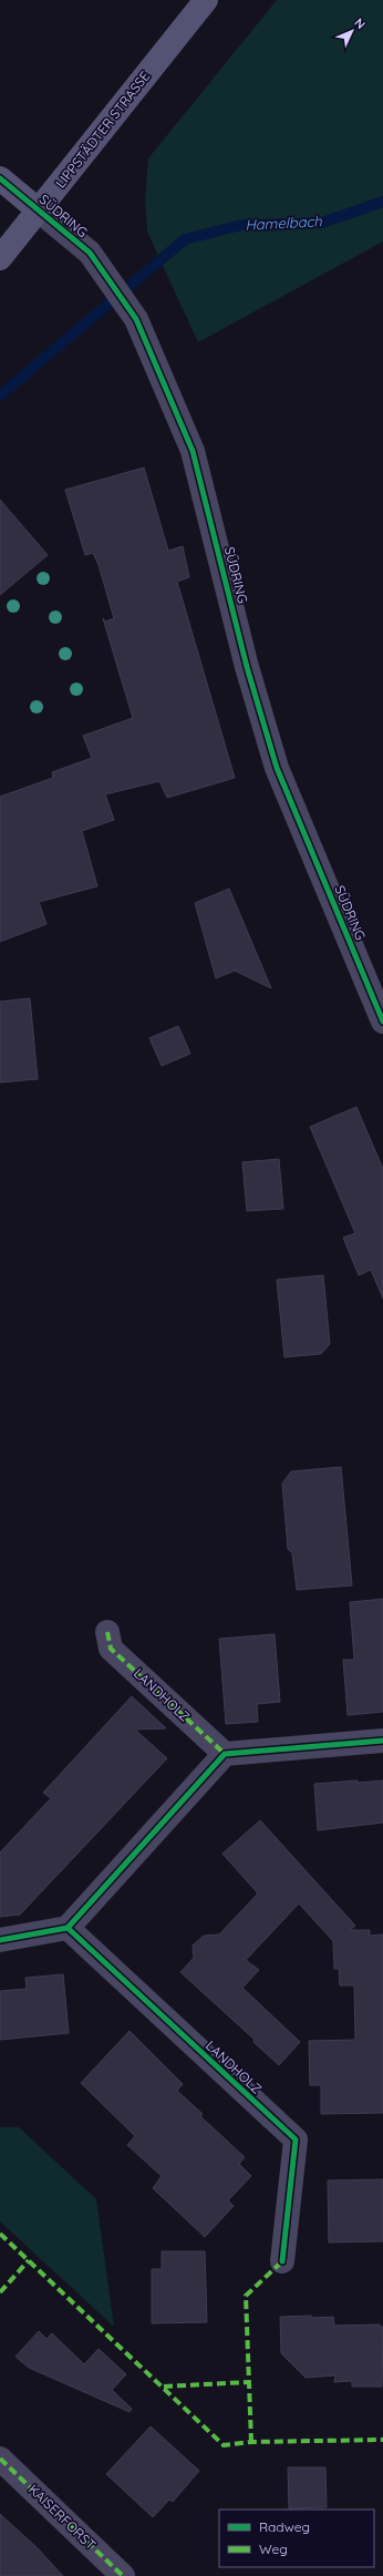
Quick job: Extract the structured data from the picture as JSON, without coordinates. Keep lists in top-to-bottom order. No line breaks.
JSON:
{"streets":{"street":["LIPPSTÄDTER STRASSE","SÜDRING","LANDHOLZ","KAISERFORST"]},"crossings":[["LIPPSTÄDTER STRASSE","SÜDRING"]],"water":["Hamelbach"],"legend":["Radweg","Weg"],"north":"top right"}
